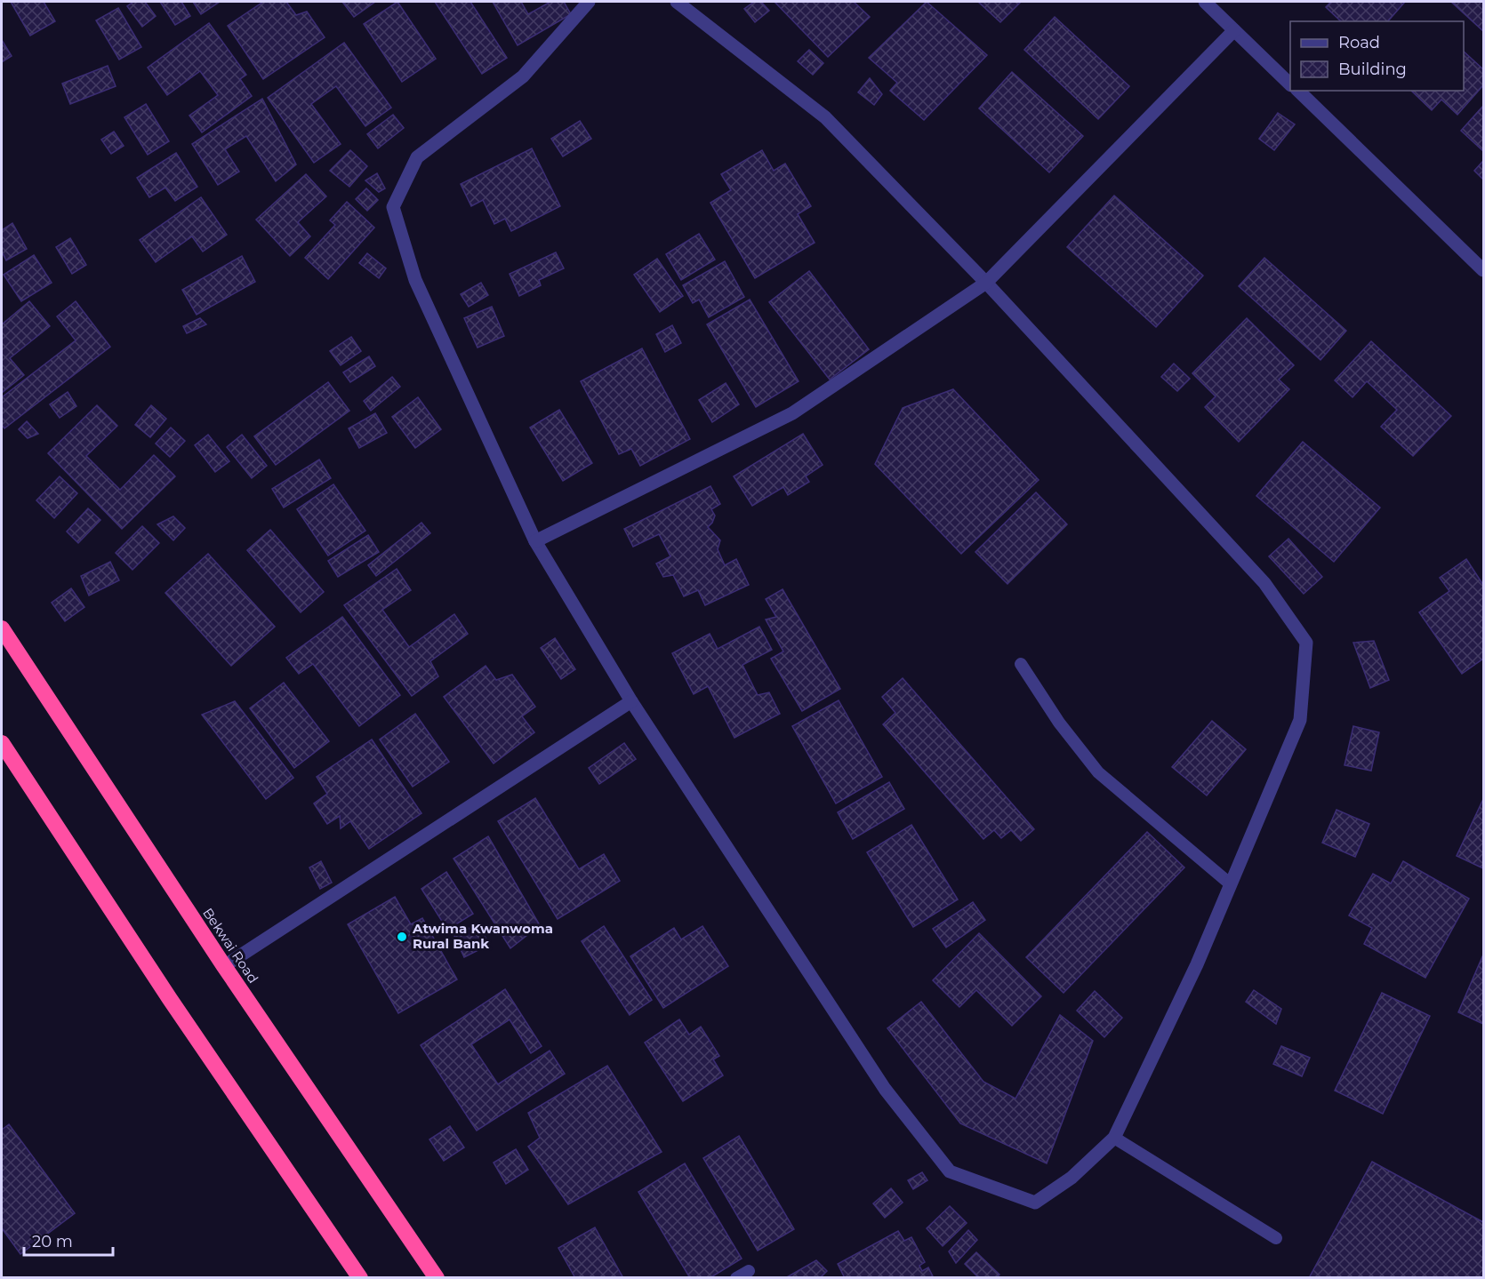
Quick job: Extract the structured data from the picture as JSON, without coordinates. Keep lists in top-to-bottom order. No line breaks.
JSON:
{"streets":{"highway":["Bekwai Road"]},"places":["Atwima Kwanwoma Rural Bank"],"legend":["Road","Building"],"scale_bar":"20 m"}
